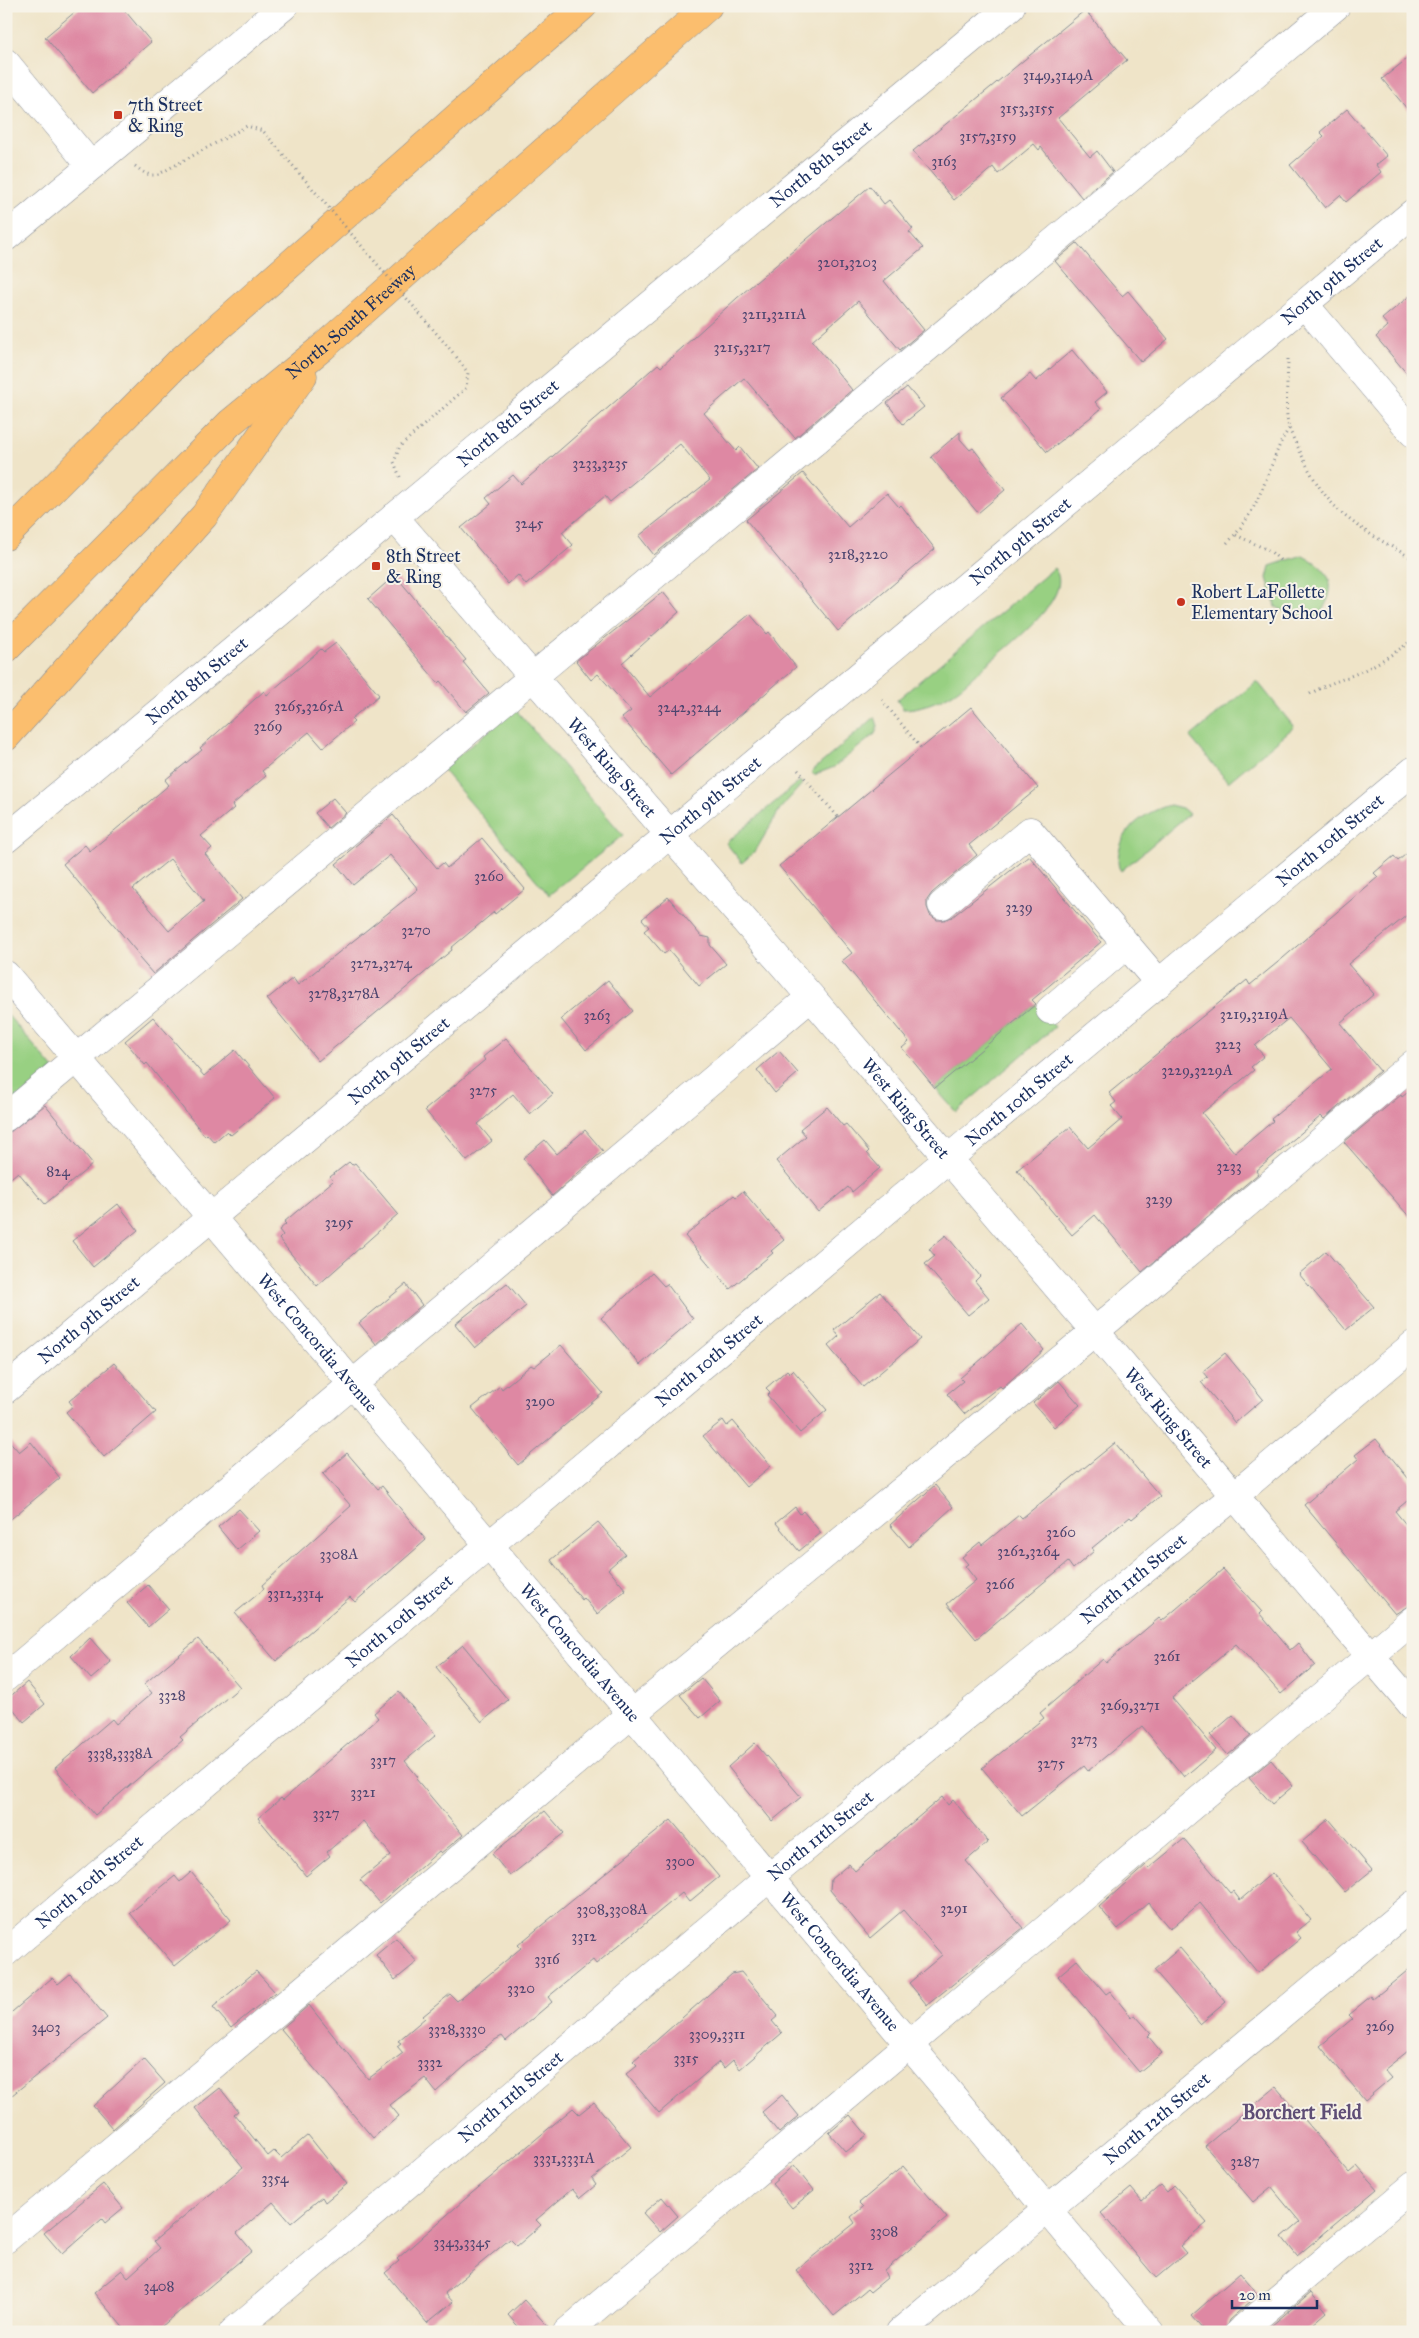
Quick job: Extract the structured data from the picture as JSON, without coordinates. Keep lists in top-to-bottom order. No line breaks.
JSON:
{"streets":{"highway":["North-South Freeway"],"street":["North 8th Street","North 9th Street","West Ring Street","North 10th Street","West Concordia Avenue","North 11th Street","North 12th Street"]},"crossings":[["North 8th Street","West Ring Street"],["North 9th Street","West Ring Street"],["North 9th Street","West Concordia Avenue"],["West Ring Street","North 10th Street"],["West Ring Street","North 11th Street"],["North 10th Street","West Concordia Avenue"],["West Concordia Avenue","North 11th Street"],["West Concordia Avenue","North 12th Street"]],"districts":["Borchert Field"],"places":{"transit":["7th Street & Ring","8th Street & Ring"],"other":["Robert LaFollette Elementary School"]},"house_numbers":["3149,3149A","3153,3155","3157,3159","3163","3201,3203","3211,3211A","3215,3217","3233,3235","3245","3218,3220","3265,3265A","3242,3244","3269","3260","3239","3270","3272,3274","3278,3278A","3219,3219A","3263","3223","3229,3229A","3275","3233","824","3239","3295","3290","3260","3262,3264","3308A","3266","3312,3314","3261","3328","3269,3271","3273","3338,3338A","3317","3275","3321","3327","3300","3291","3308,3308A","3312","3316","3320","3269","3403","3328,3330","3309,3311","3315","3332","3331,3331A","3287","3354","3308","3343,3345","3312","3408"],"scale_bar":"20 m"}
